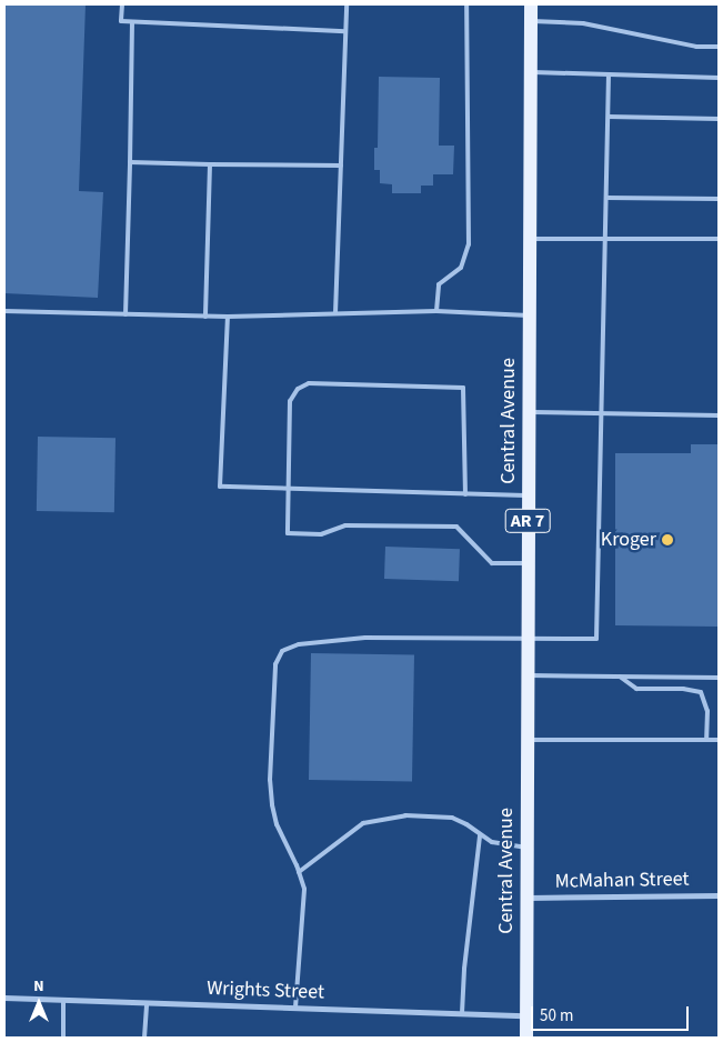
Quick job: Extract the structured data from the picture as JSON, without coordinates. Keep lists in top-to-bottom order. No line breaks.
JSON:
{"streets":{"main road":["Central Avenue","AR 7"],"street":["McMahan Street","Wrights Street"]},"crossings":[["Central Avenue","McMahan Street"],["Central Avenue","Wrights Street"]],"places":["Kroger"],"scale_bar":"50 m","north":"top"}
